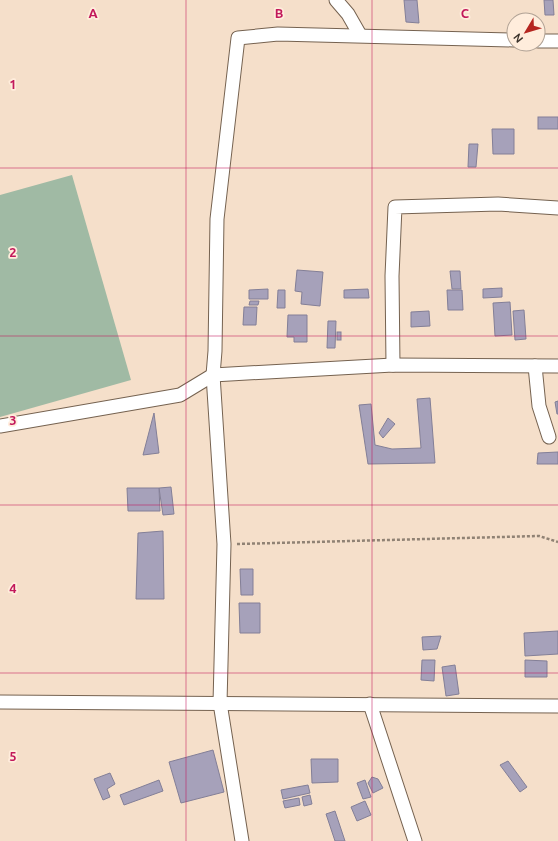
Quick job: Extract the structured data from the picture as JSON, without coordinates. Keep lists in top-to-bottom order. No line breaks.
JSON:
{"north":"bottom left","grid":{"columns":["A","B","C"],"rows":["1","2","3","4","5"]}}
